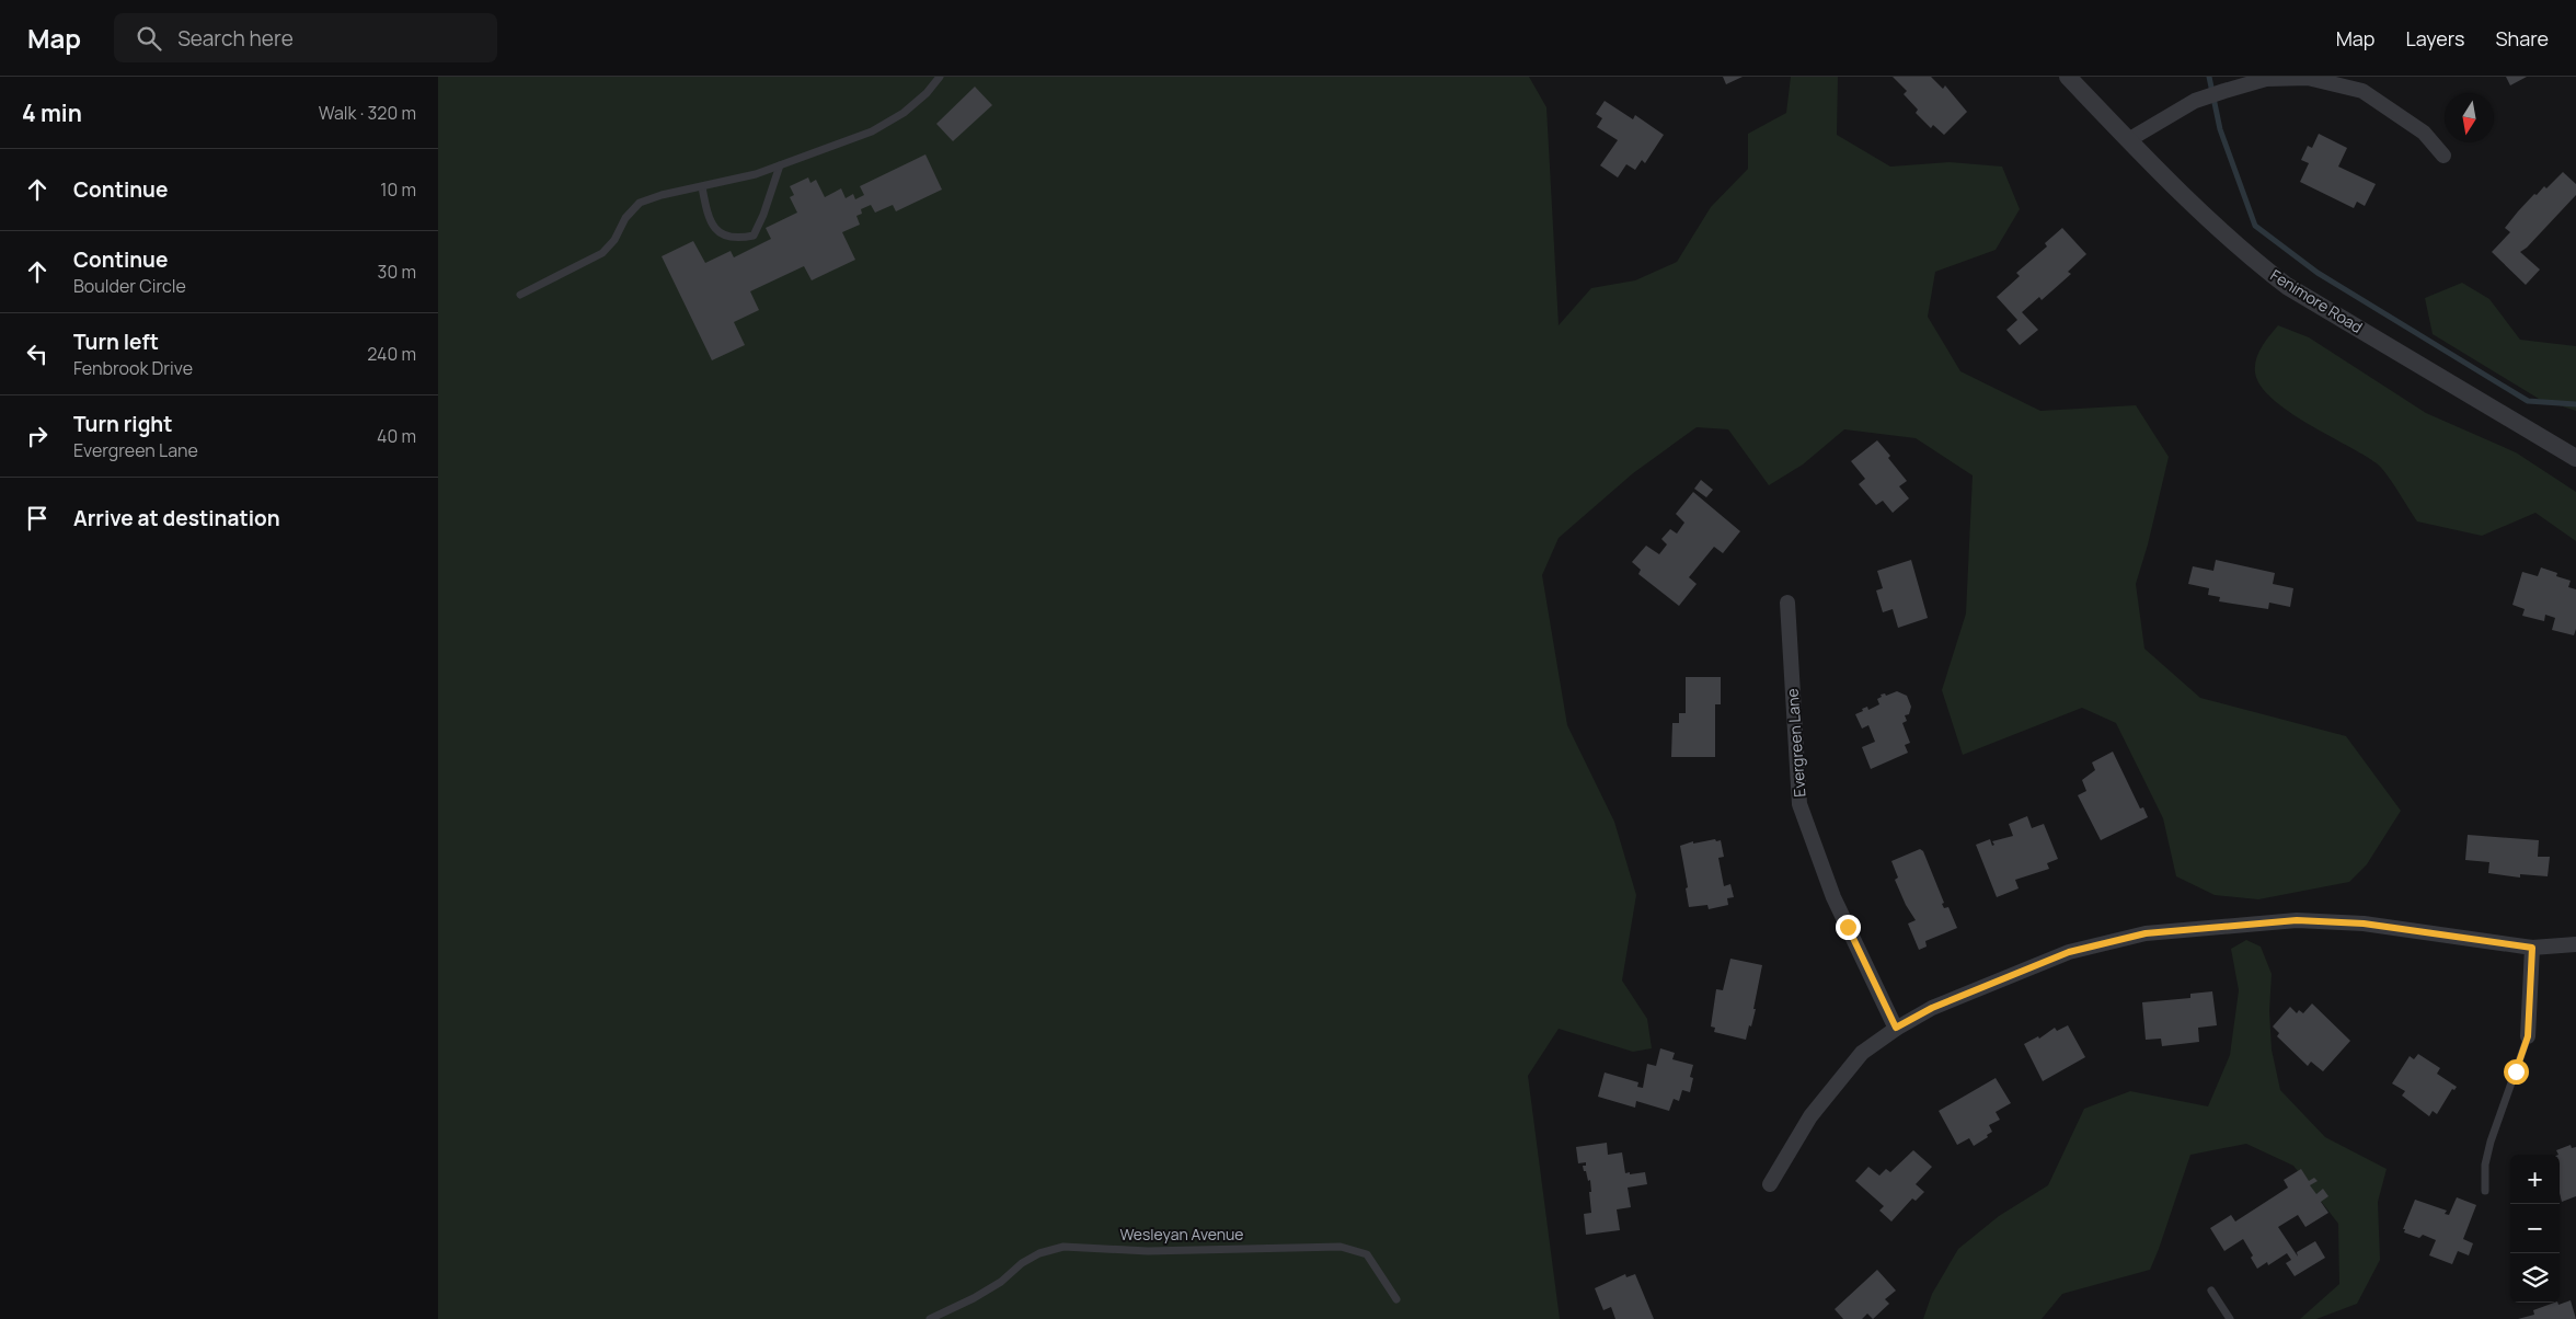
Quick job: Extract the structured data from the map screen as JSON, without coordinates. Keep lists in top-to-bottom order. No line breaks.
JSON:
{"streets":{"street":["Fenimore Road","Evergreen Lane"],"lane":["Wesleyan Avenue"]},"north":"bottom","page":{"header":"Map","search":"Search here","nav":["Map","Layers","Share"],"heading":["4 min","Walk · 320 m"],"list":[["Continue","10 m"],["Continue","Boulder Circle","30 m"],["Turn left","Fenbrook Drive","240 m"],["Turn right","Evergreen Lane","40 m"],"Arrive at destination"],"map_buttons":["+","−"]}}
